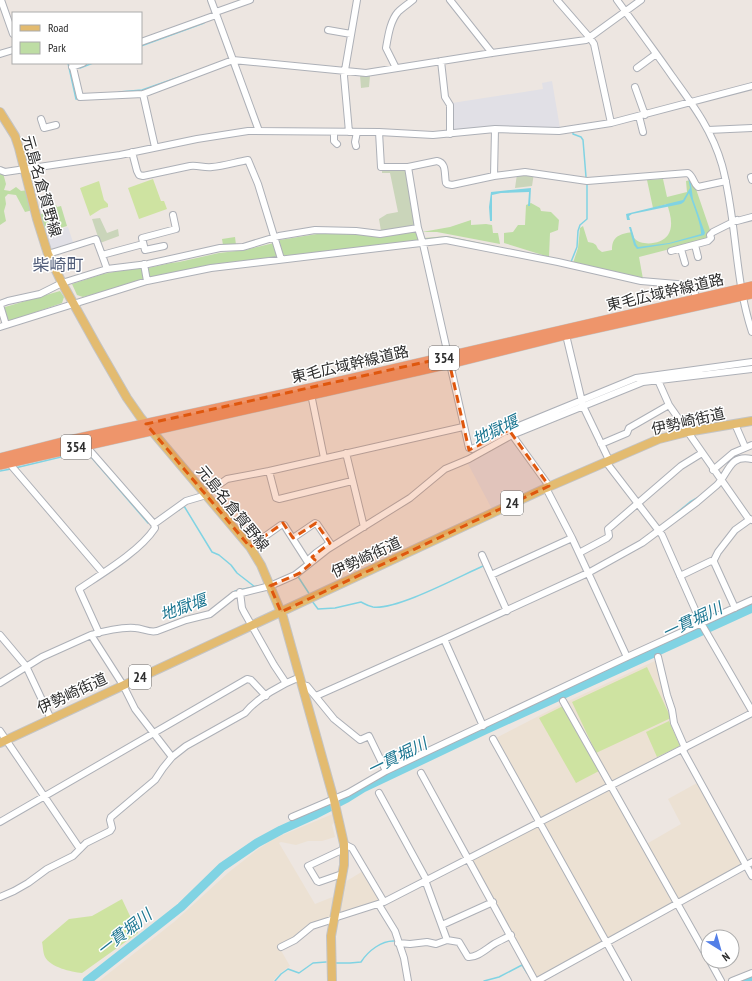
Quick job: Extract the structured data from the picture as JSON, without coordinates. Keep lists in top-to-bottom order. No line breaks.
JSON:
{"streets":{"highway":["東毛広域幹線道路","354"],"main road":["元島名倉賀野線","伊勢崎街道","24"]},"crossings":[["元島名倉賀野線","東毛広域幹線道路"],["元島名倉賀野線","伊勢崎街道"]],"districts":["柴崎町"],"water":["地獄堰","一貫堀川"],"legend":["Road","Park"],"north":"bottom right"}
